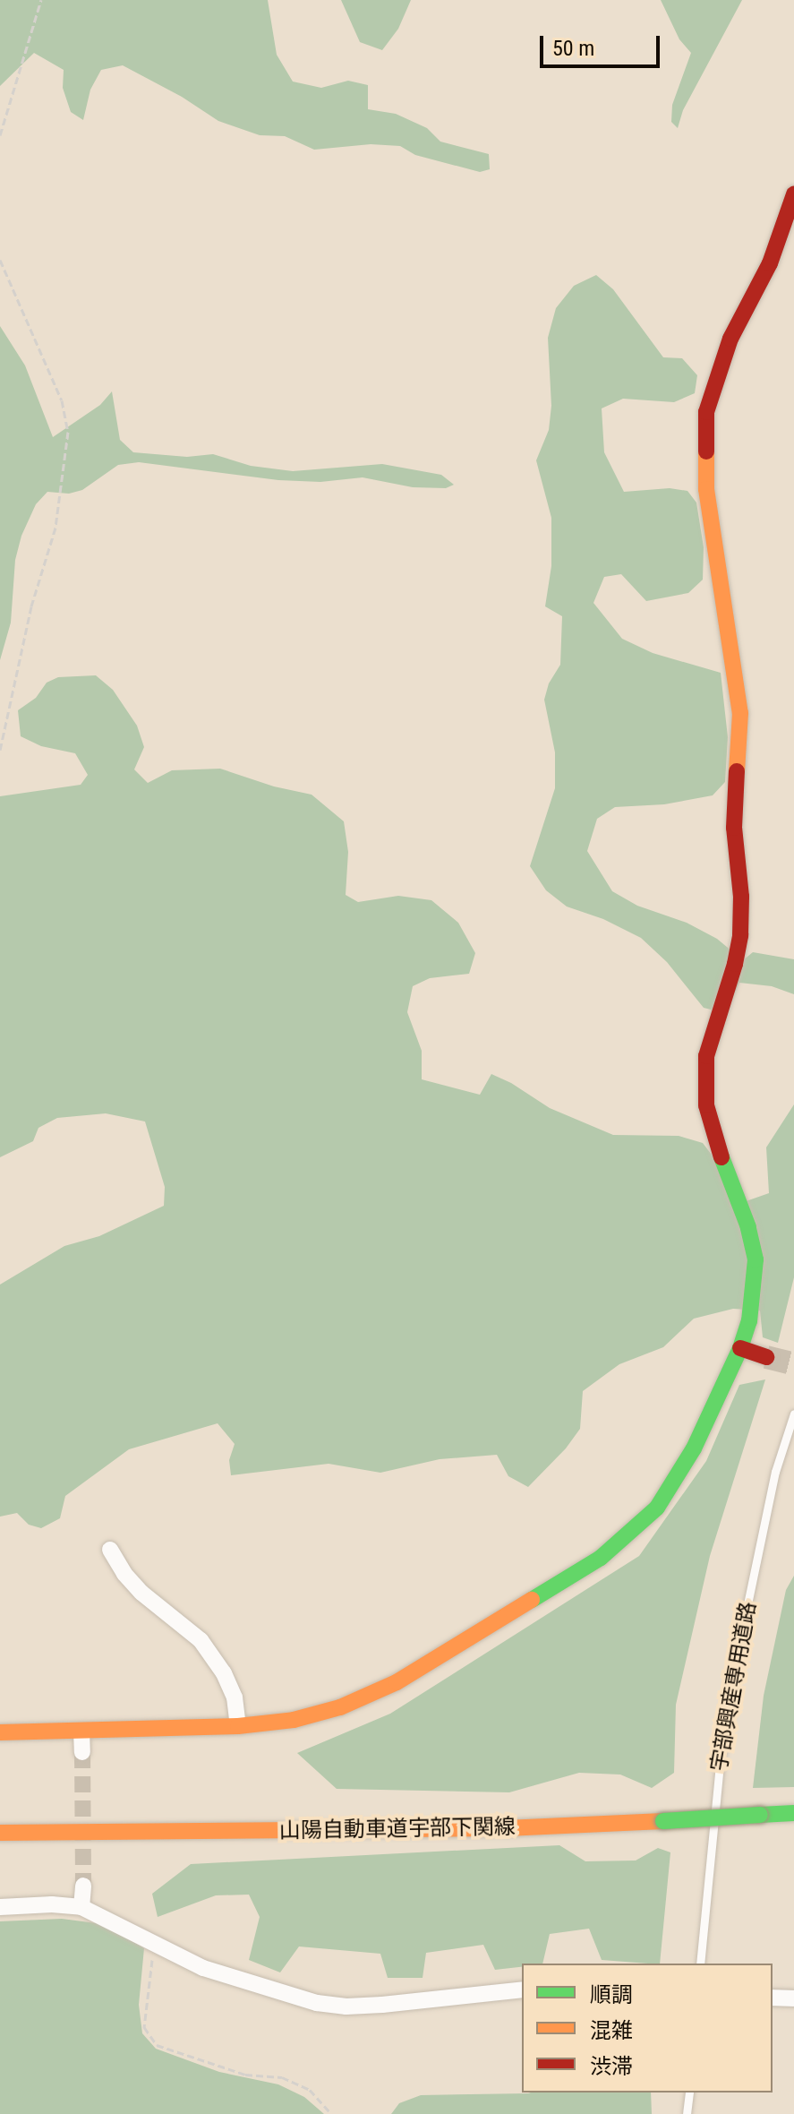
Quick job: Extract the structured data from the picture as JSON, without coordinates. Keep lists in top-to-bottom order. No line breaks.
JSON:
{"streets":{"main road":["山陽自動車道宇部下関線"],"lane":["宇部興産専用道路"]},"legend":["順調","混雑","渋滞"],"scale_bar":"50 m"}
